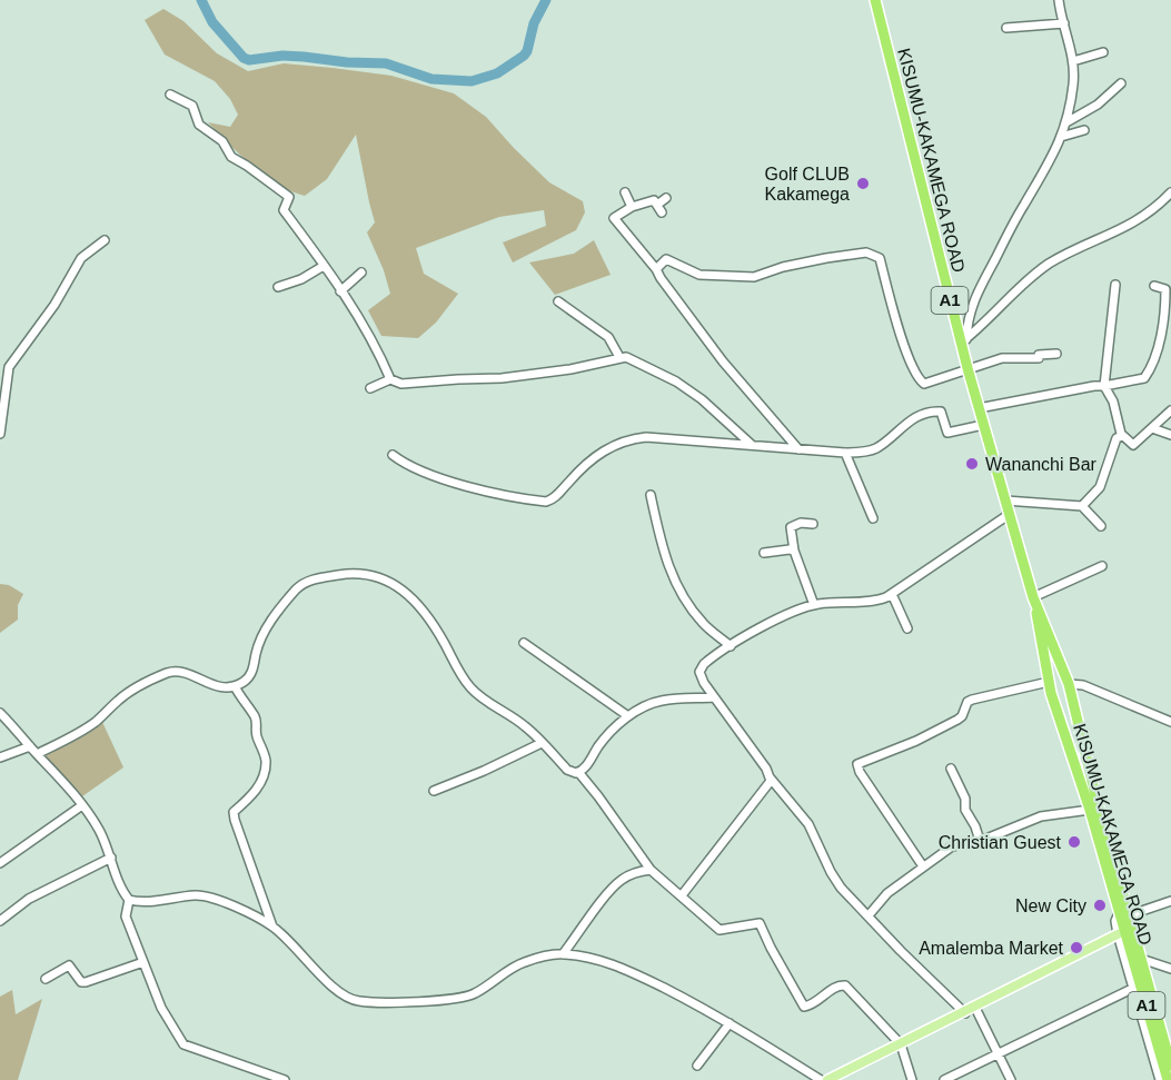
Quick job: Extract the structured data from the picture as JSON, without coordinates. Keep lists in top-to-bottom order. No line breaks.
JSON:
{"streets":{"highway":["KISUMU-KAKAMEGA ROAD","A1"]},"places":["Golf CLUB Kakamega","Wananchi Bar","Christian Guest","New City","Amalemba Market"]}
